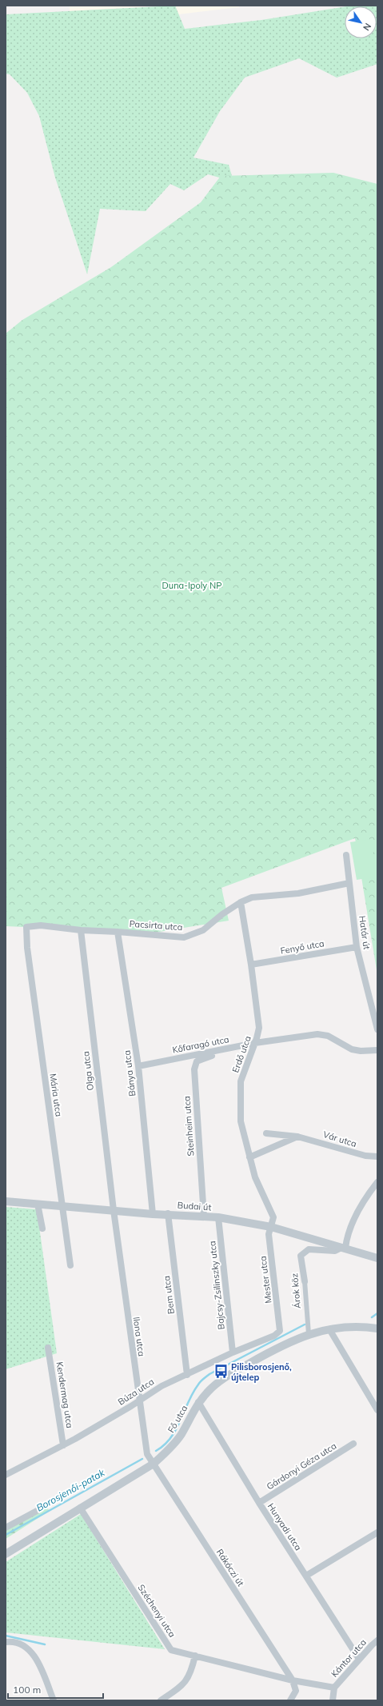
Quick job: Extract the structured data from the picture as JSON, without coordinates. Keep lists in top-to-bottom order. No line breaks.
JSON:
{"streets":{"street":["Pacsirta utca","Határ út","Fenyő utca","Kőfaragó utca","Erdő utca","Olga utca","Bánya utca","Mária utca","Steinheim utca","Vár utca","Budai út","Mester utca","Bajcsy-Zsilinszky utca","Árok köz","Bem utca","Ilona utca","Búza utca","Kendermag utca","Fő utca","Gárdonyi Géza utca","Hunyadi utca","Rákóczi út","Széchenyi utca","Kántor utca"]},"crossings":[["Pacsirta utca","Határ út"],["Pacsirta utca","Erdő utca"],["Pacsirta utca","Olga utca"],["Pacsirta utca","Bánya utca"],["Pacsirta utca","Mária utca"],["Határ út","Fenyő utca"],["Fenyő utca","Erdő utca"],["Kőfaragó utca","Erdő utca"],["Kőfaragó utca","Bánya utca"],["Kőfaragó utca","Steinheim utca"],["Erdő utca","Budai út"],["Erdő utca","Mester utca"],["Olga utca","Budai út"],["Olga utca","Ilona utca"],["Bánya utca","Budai út"],["Mária utca","Budai út"],["Steinheim utca","Budai út"],["Budai út","Mester utca"],["Budai út","Bajcsy-Zsilinszky utca"],["Budai út","Árok köz"],["Budai út","Bem utca"],["Budai út","Ilona utca"],["Mester utca","Búza utca"],["Bajcsy-Zsilinszky utca","Búza utca"],["Árok köz","Fő utca"],["Bem utca","Búza utca"],["Ilona utca","Búza utca"],["Ilona utca","Fő utca"],["Ilona utca","Rákóczi út"],["Búza utca","Kendermag utca"],["Fő utca","Hunyadi utca"],["Fő utca","Rákóczi út"],["Fő utca","Széchenyi utca"],["Gárdonyi Géza utca","Hunyadi utca"],["Hunyadi utca","Kántor utca"],["Rákóczi út","Széchenyi utca"],["Széchenyi utca","Kántor utca"]],"water":["Borosjenői-patak"],"parks":["Duna-Ipoly NP"],"places":{"bus stop":["Pilisborosjenő, újtelep"]},"scale_bar":"100 m","north":"bottom right"}
